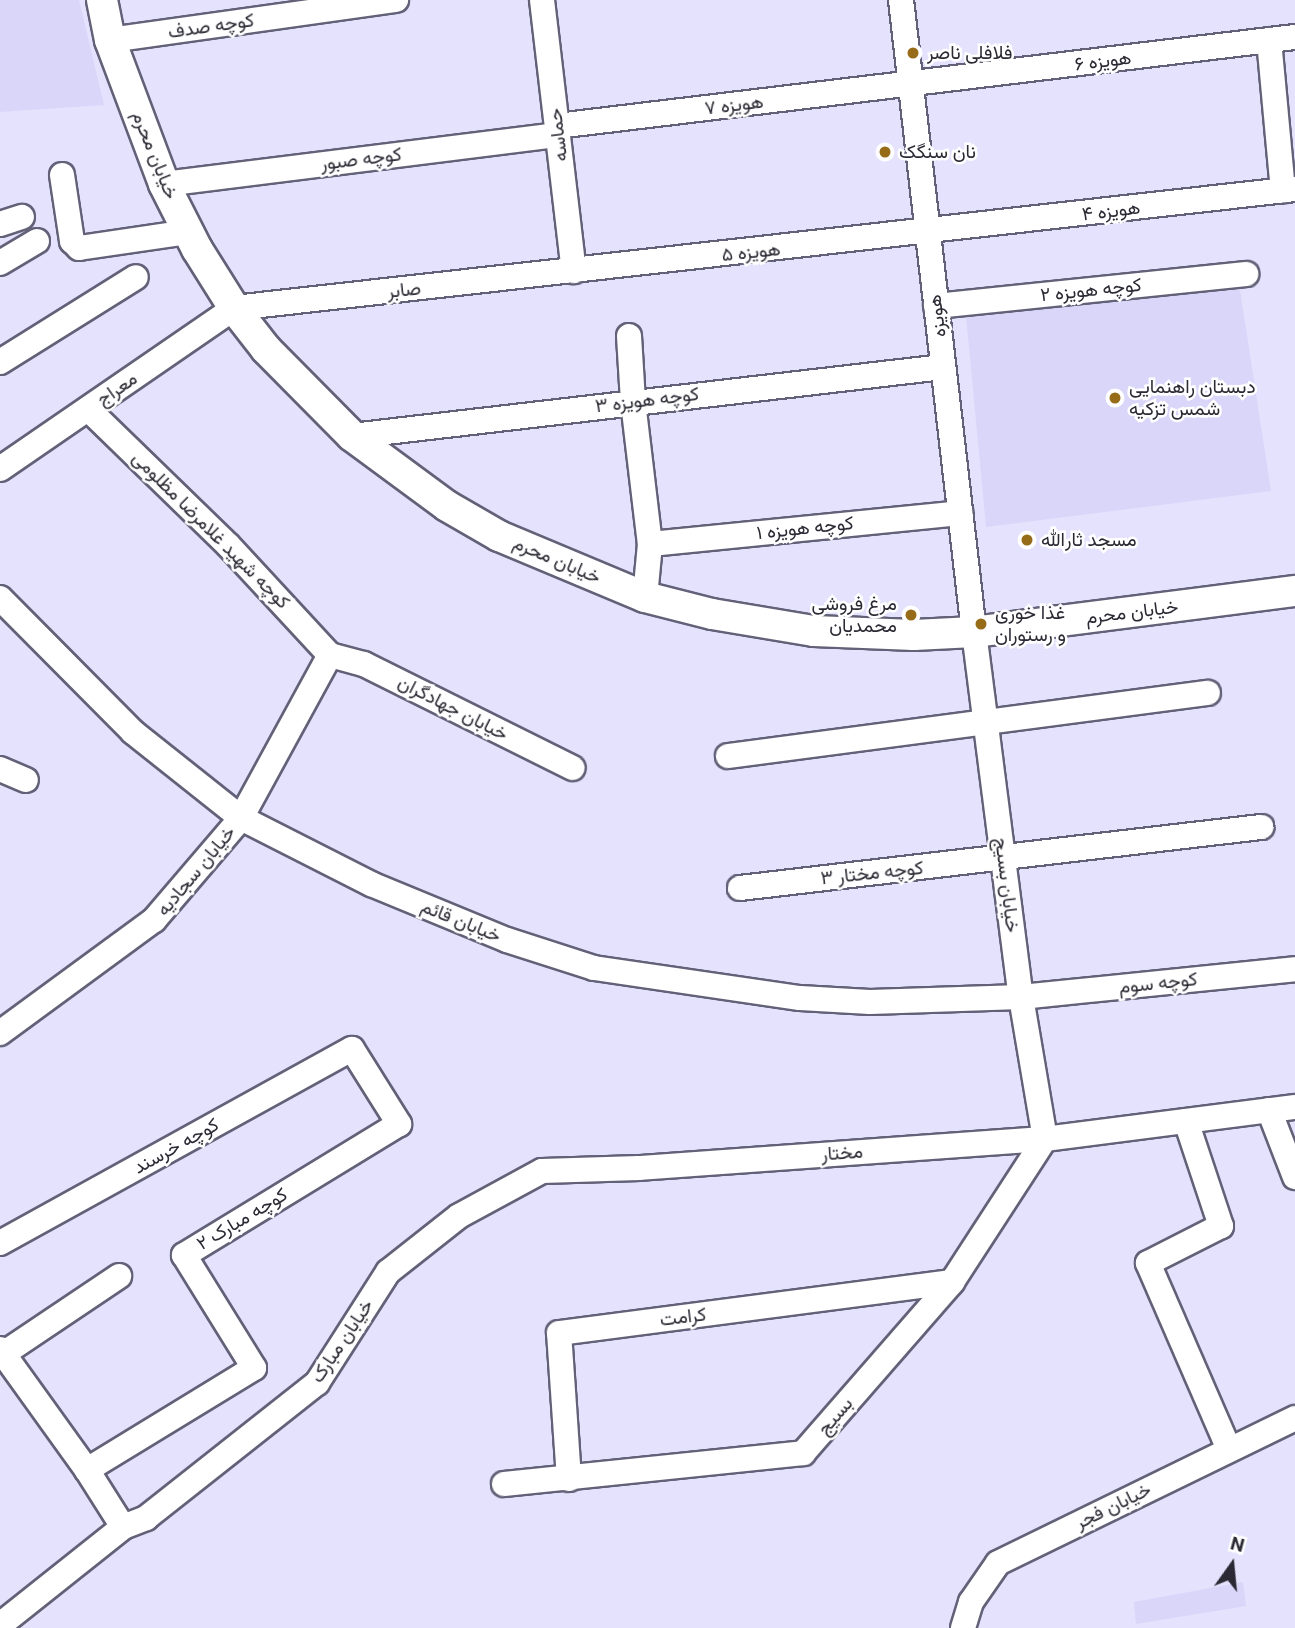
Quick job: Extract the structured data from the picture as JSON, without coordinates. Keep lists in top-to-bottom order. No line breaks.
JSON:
{"streets":{"street":["کوچه صدف","هویزه ۶","هویزه ۷","حماسه","خیابان محرم","کوچه صبور","هویزه ۴","هویزه ۵","صابر","کوچه هویزه ۲","هویزه","معراج","کوچه هویزه ۳","کوچه هویزه ۱","کوچه شهید غلامرضا مظلومی","خیابان جهادگران","خیابان سجادیه","کوچه مختار ۳","خیابان بسیج","خیابان قائم","کوچه سوم","کوچه خرسند","مختار","کوچه مبارک ۲","کرامت","خیابان مبارک","بسیج","خیابان فجر"]},"crossings":[["کوچه صدف","خیابان محرم"],["هویزه ۶","هویزه ۷"],["هویزه ۶","هویزه"],["هویزه ۷","حماسه"],["هویزه ۷","کوچه صبور"],["هویزه ۷","هویزه"],["حماسه","کوچه صبور"],["حماسه","هویزه ۵"],["حماسه","صابر"],["خیابان محرم","کوچه صبور"],["خیابان محرم","صابر"],["خیابان محرم","هویزه"],["خیابان محرم","معراج"],["خیابان محرم","کوچه هویزه ۳"],["خیابان محرم","خیابان بسیج"],["هویزه ۴","هویزه ۵"],["هویزه ۴","هویزه"],["هویزه ۵","صابر"],["هویزه ۵","هویزه"],["صابر","معراج"],["کوچه هویزه ۲","هویزه"],["هویزه","کوچه هویزه ۳"],["هویزه","کوچه هویزه ۱"],["هویزه","خیابان بسیج"],["معراج","کوچه شهید غلامرضا مظلومی"],["کوچه شهید غلامرضا مظلومی","خیابان جهادگران"],["کوچه شهید غلامرضا مظلومی","خیابان سجادیه"],["خیابان جهادگران","خیابان سجادیه"],["خیابان سجادیه","خیابان قائم"],["کوچه مختار ۳","خیابان بسیج"],["خیابان بسیج","خیابان قائم"],["خیابان بسیج","کوچه سوم"],["خیابان بسیج","مختار"],["خیابان بسیج","بسیج"],["خیابان قائم","کوچه سوم"],["کوچه خرسند","کوچه مبارک ۲"],["مختار","خیابان مبارک"],["مختار","بسیج"],["کرامت","بسیج"]],"places":["فلافلی ناصر","نان سنگک","دبستان راهنمایی شمس تزکیه","مسجد ثارالله","مرغ فروشی محمدیان","غذا خوری و رستوران"],"north":"top"}
